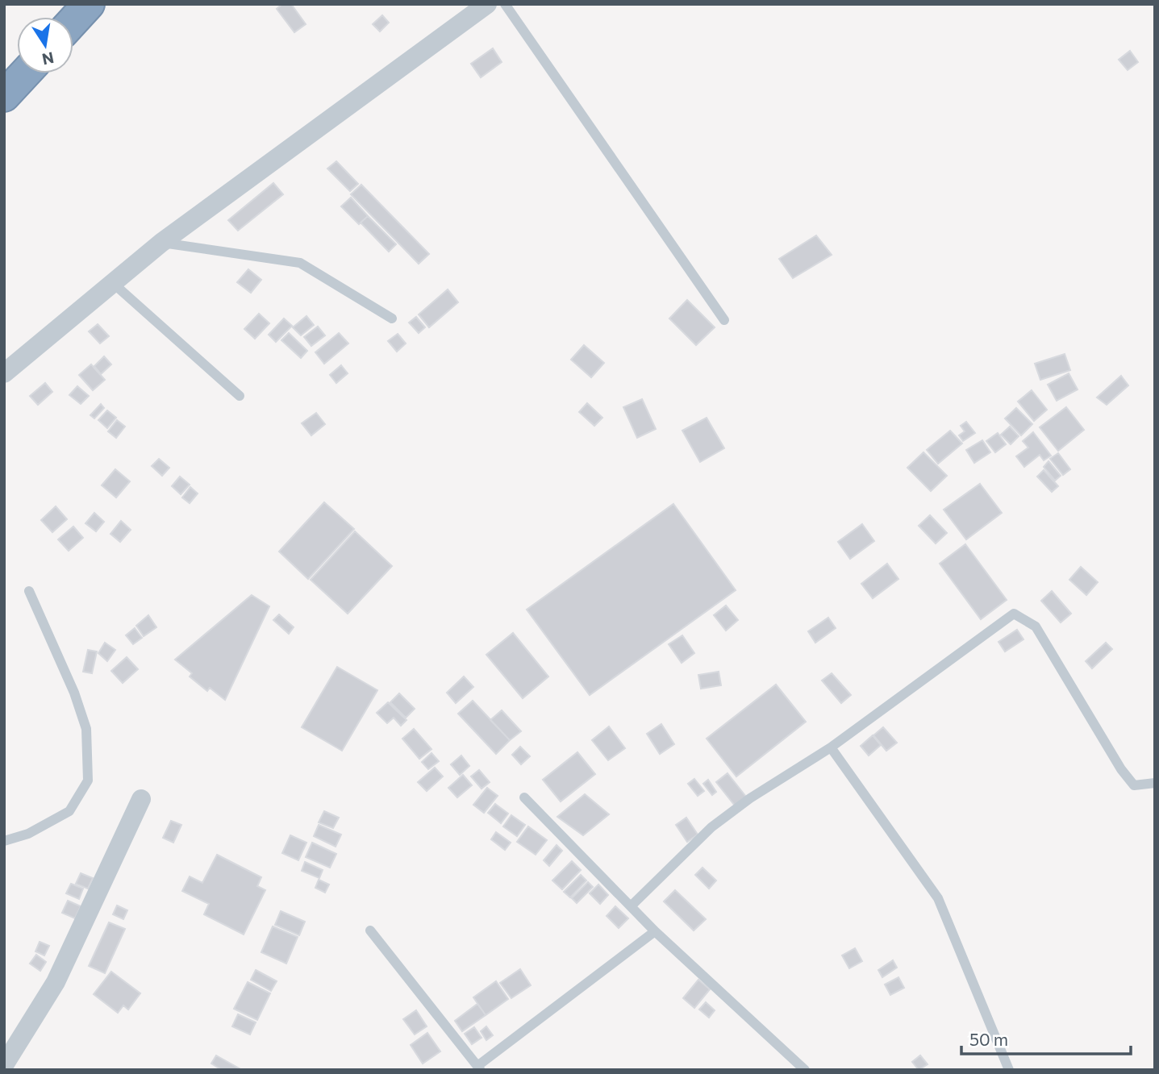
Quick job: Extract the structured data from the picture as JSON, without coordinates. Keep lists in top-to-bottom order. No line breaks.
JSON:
{"scale_bar":"50 m","north":"bottom"}
